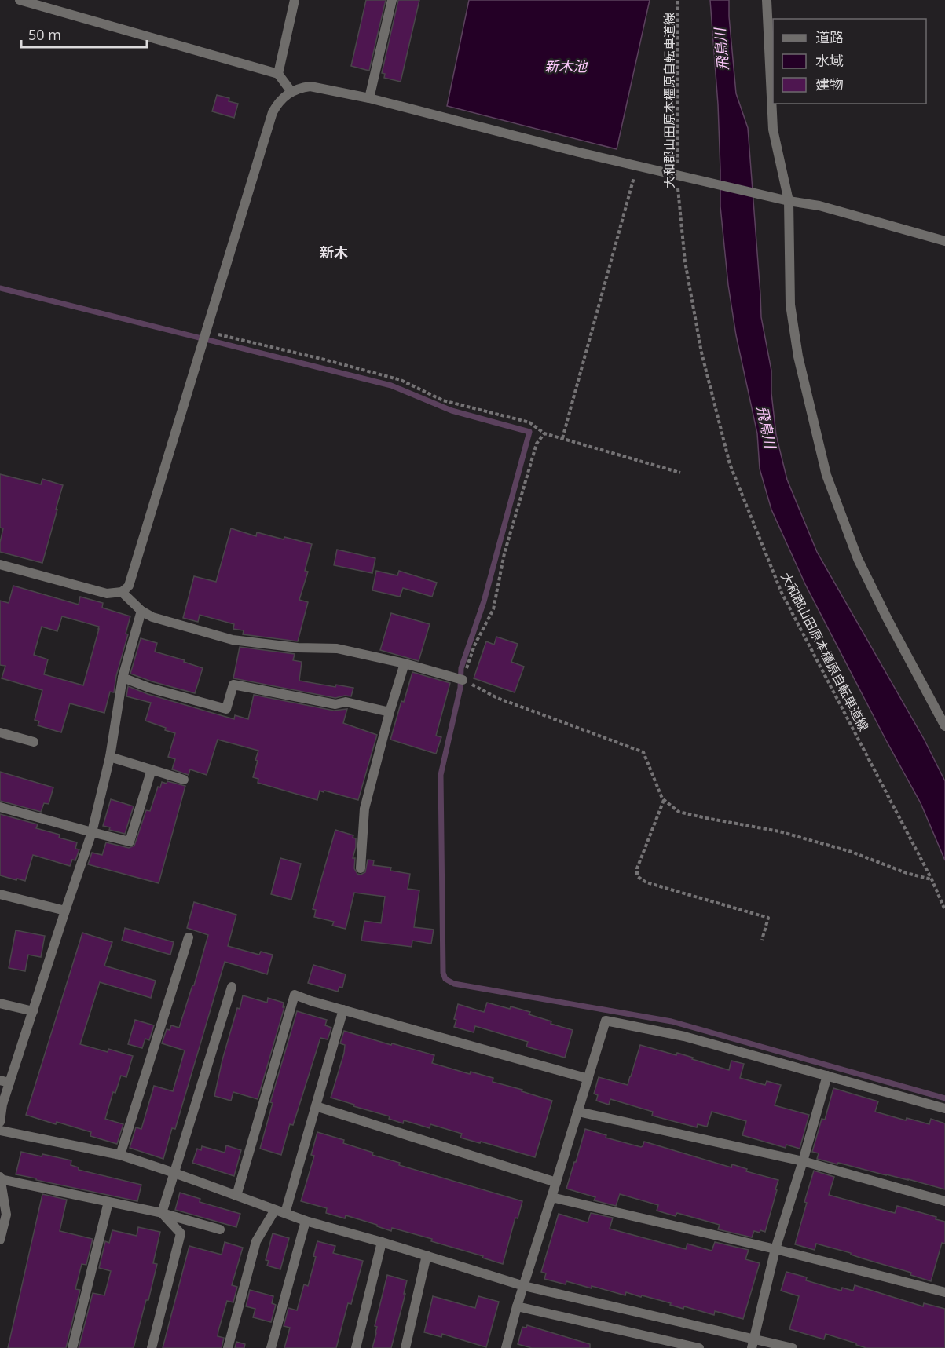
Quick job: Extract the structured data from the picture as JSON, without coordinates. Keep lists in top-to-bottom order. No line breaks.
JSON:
{"streets":{"path":["大和郡山田原本橿原自転車道線"]},"districts":["新木"],"water":["飛鳥川","新木池"],"legend":["道路","水域","建物"],"scale_bar":"50 m"}
